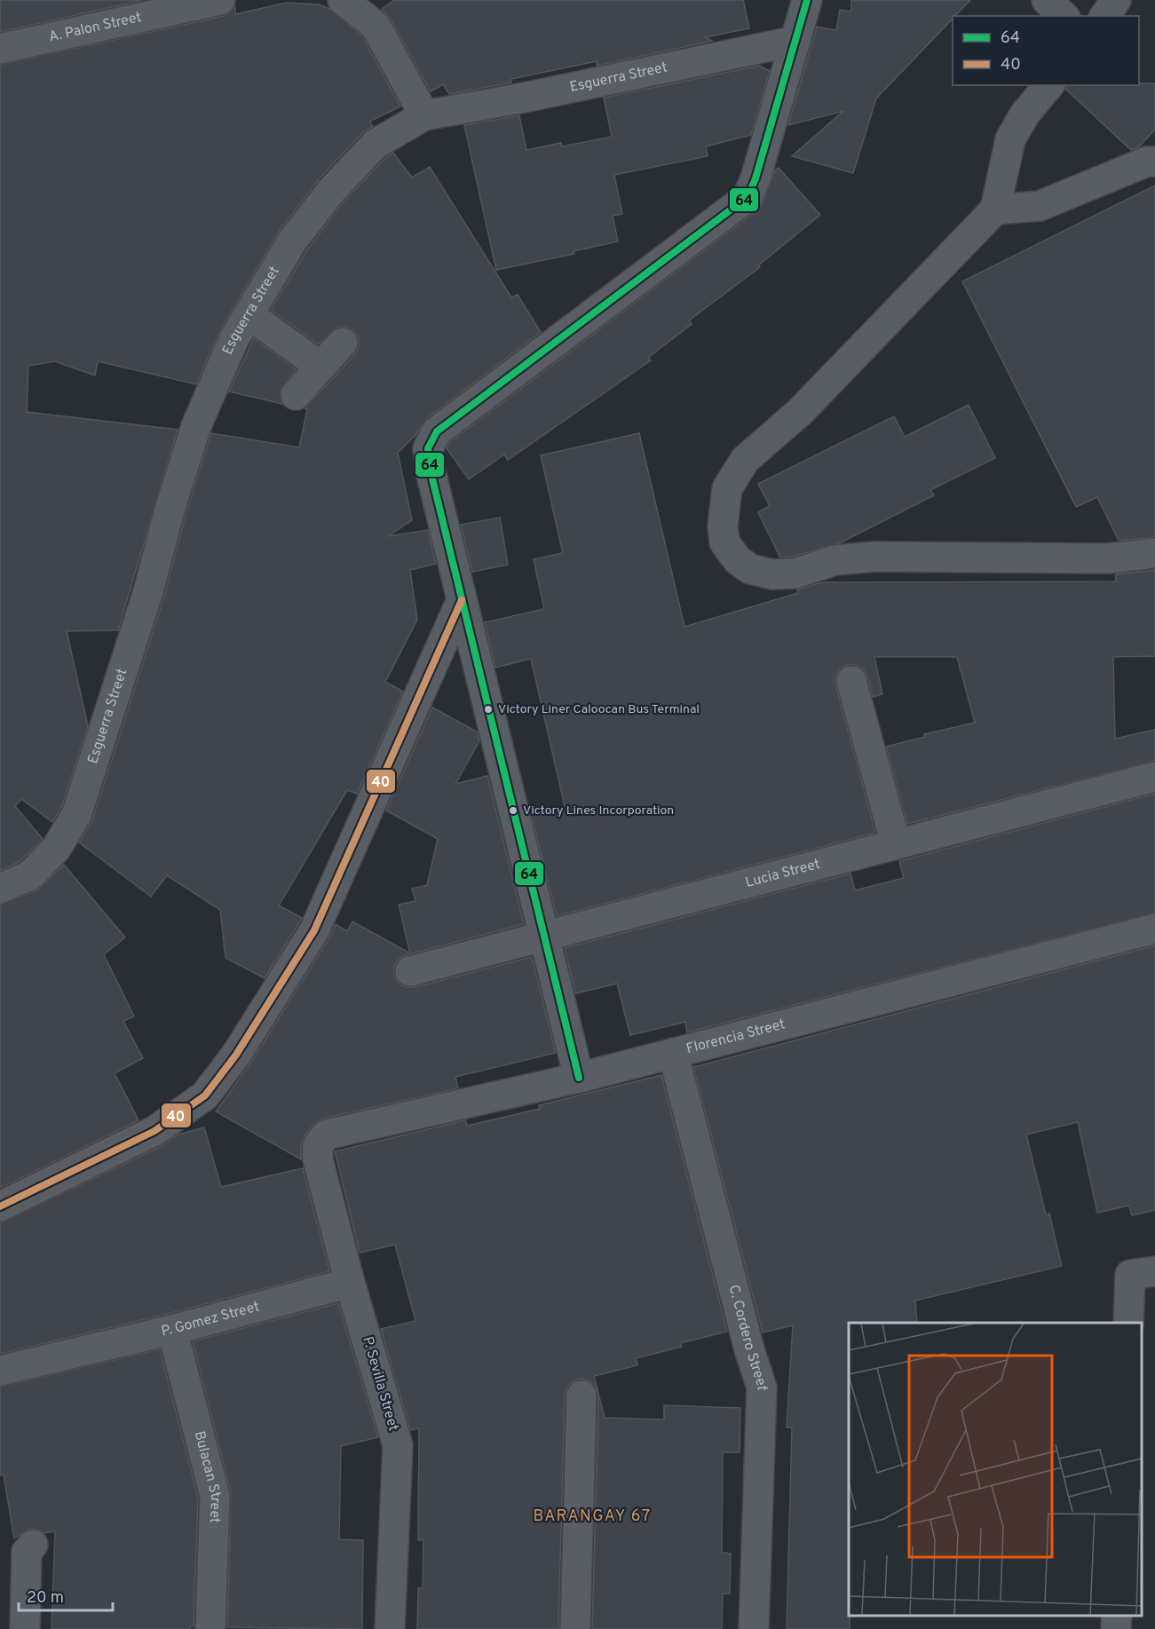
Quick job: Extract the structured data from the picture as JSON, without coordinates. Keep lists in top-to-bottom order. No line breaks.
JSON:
{"streets":{"street":["A. Palon Street","Esguerra Street","Lucia Street","Florencia Street","P. Gomez Street","C. Cordero Street","P. Sevilla Street","Bulacan Street"]},"crossings":[["Florencia Street","C. Cordero Street"],["Florencia Street","P. Sevilla Street"],["P. Gomez Street","P. Sevilla Street"],["P. Gomez Street","Bulacan Street"]],"districts":["BARANGAY 67"],"places":["Victory Liner Caloocan Bus Terminal","Victory Lines Incorporation"],"lines":["transit line 64","transit line 40"],"legend":["64","40"],"scale_bar":"20 m"}
